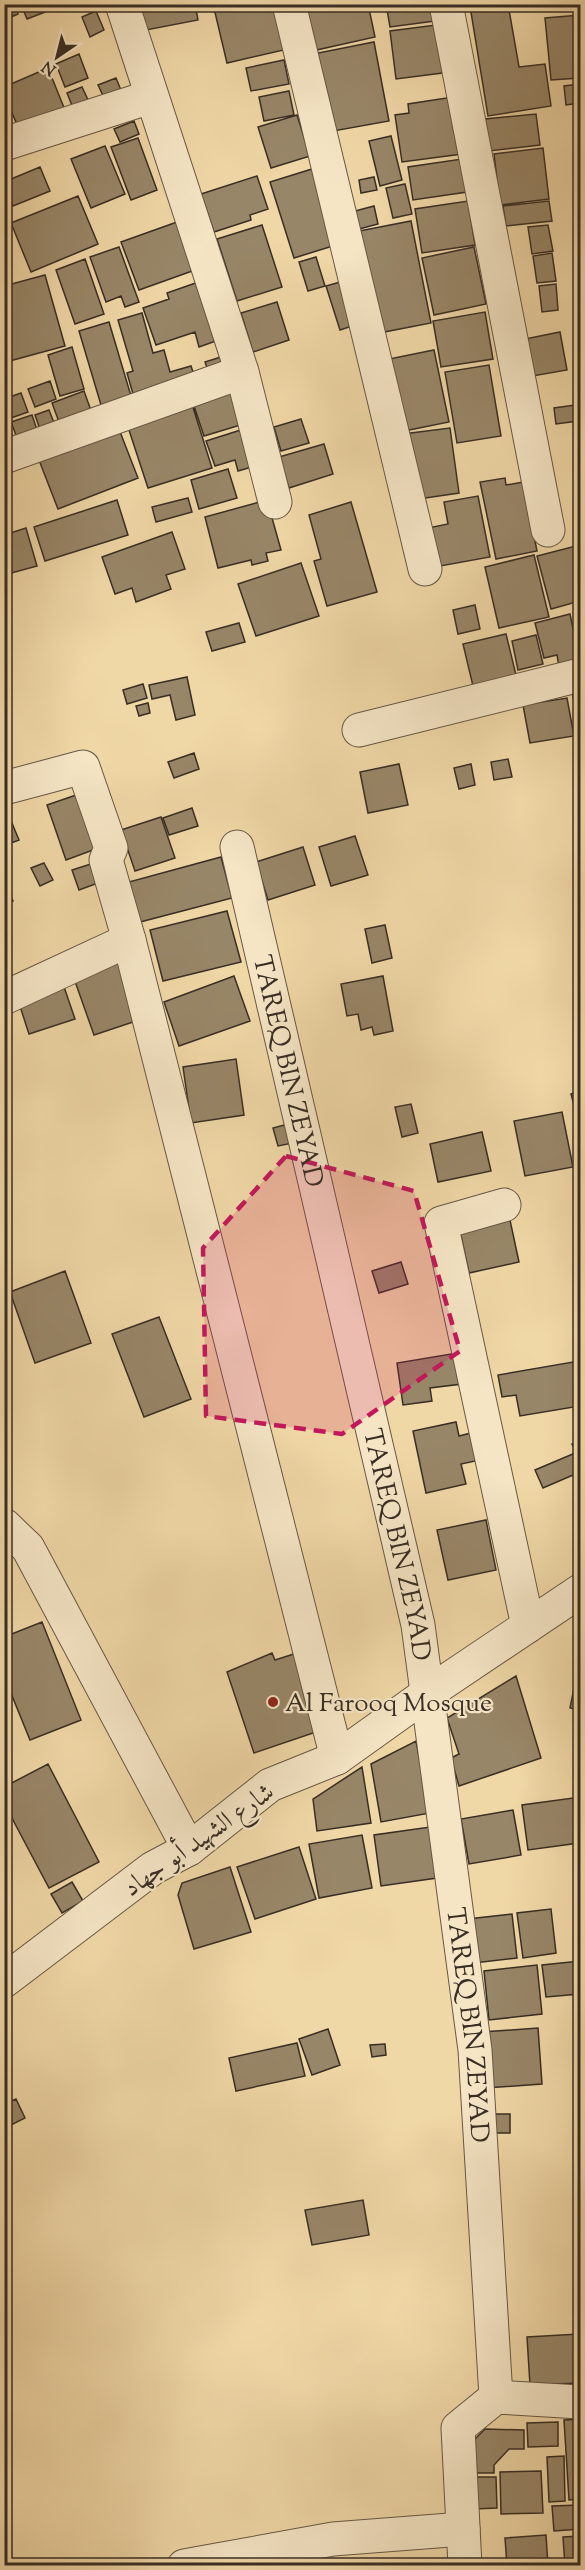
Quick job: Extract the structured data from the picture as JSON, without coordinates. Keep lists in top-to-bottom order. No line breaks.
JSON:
{"streets":{"street":["TAREQ BIN ZEYAD","شارع الشهيد أبو جهاد"]},"crossings":[["TAREQ BIN ZEYAD","شارع الشهيد أبو جهاد"]],"places":["Al Farooq Mosque"],"north":"bottom left"}
